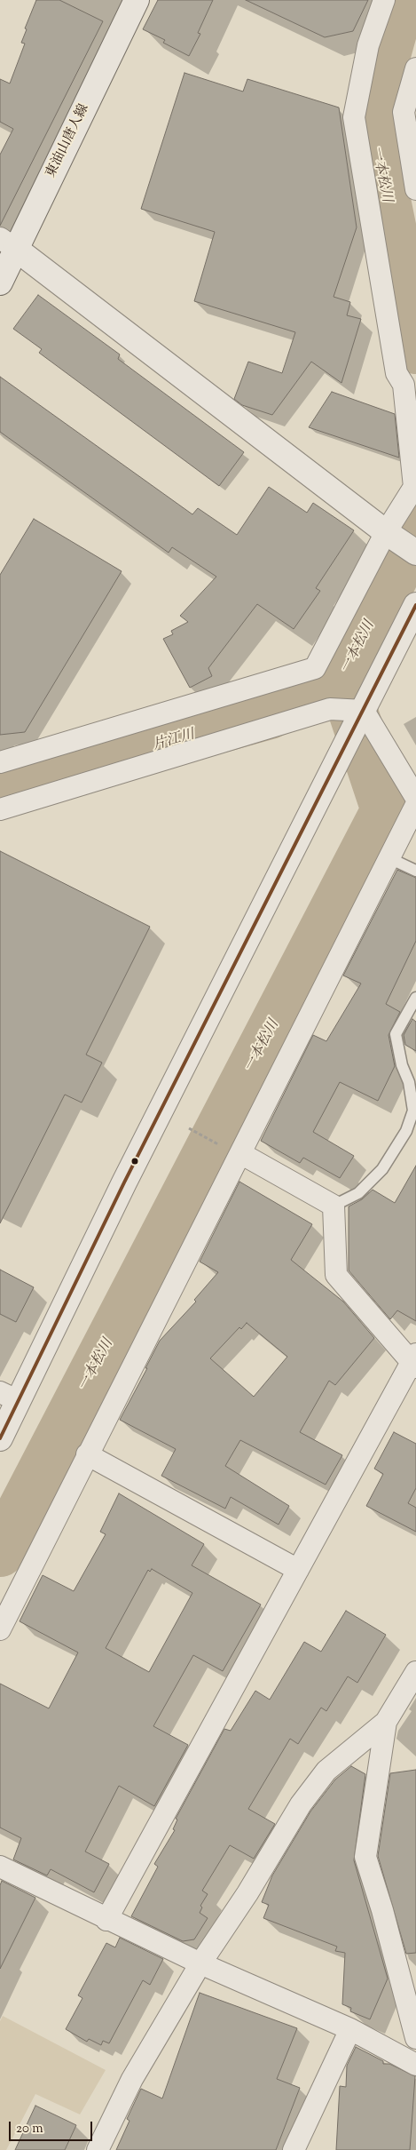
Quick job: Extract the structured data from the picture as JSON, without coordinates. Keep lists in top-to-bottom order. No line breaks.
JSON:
{"streets":{"street":["東油山唐人線"]},"water":["一本松川","片江川"],"scale_bar":"20 m"}
